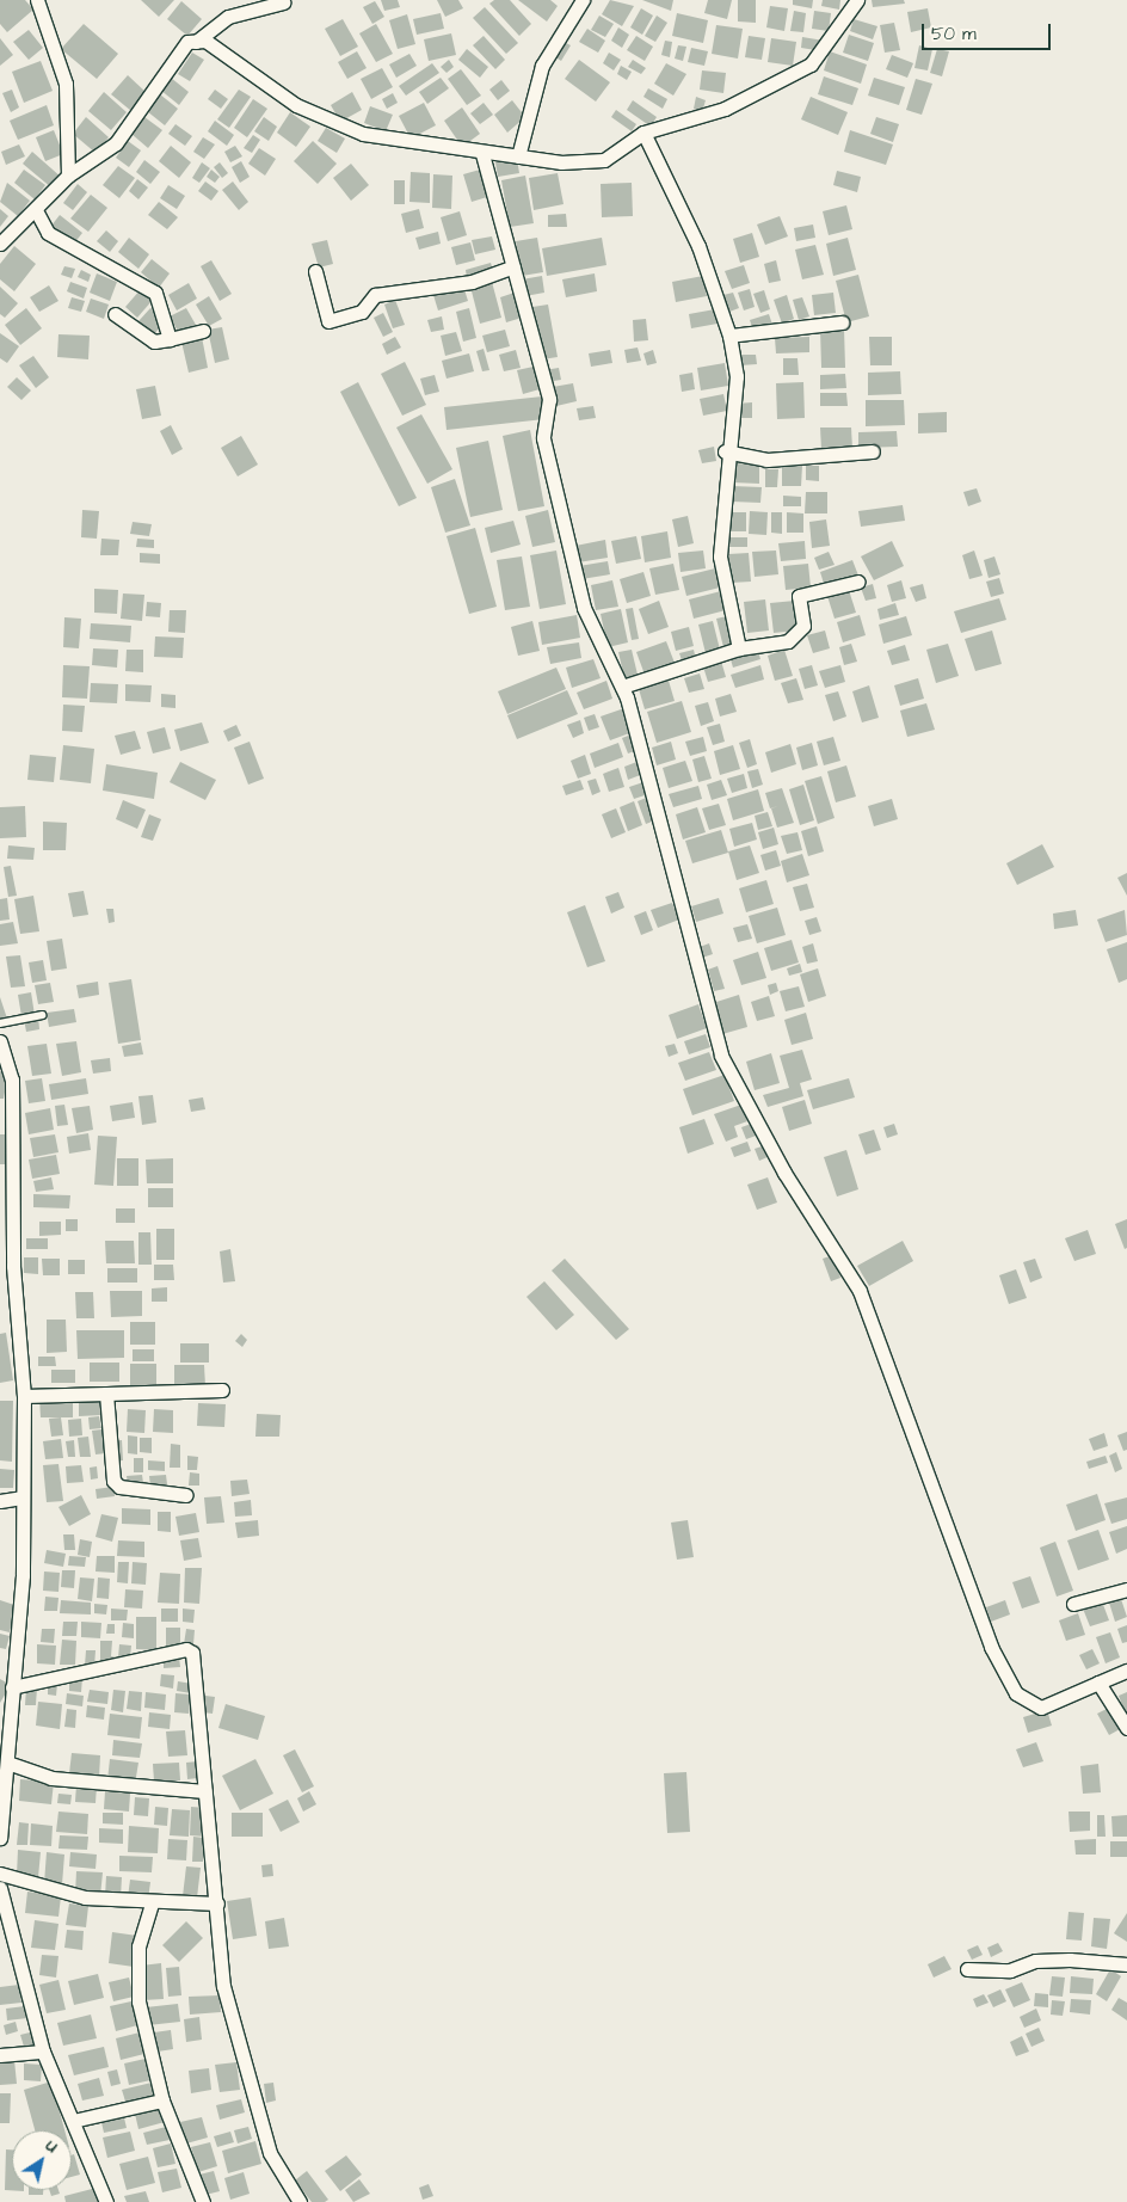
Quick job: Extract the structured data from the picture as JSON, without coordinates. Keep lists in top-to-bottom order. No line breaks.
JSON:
{"scale_bar":"50 m","north":"top right"}
